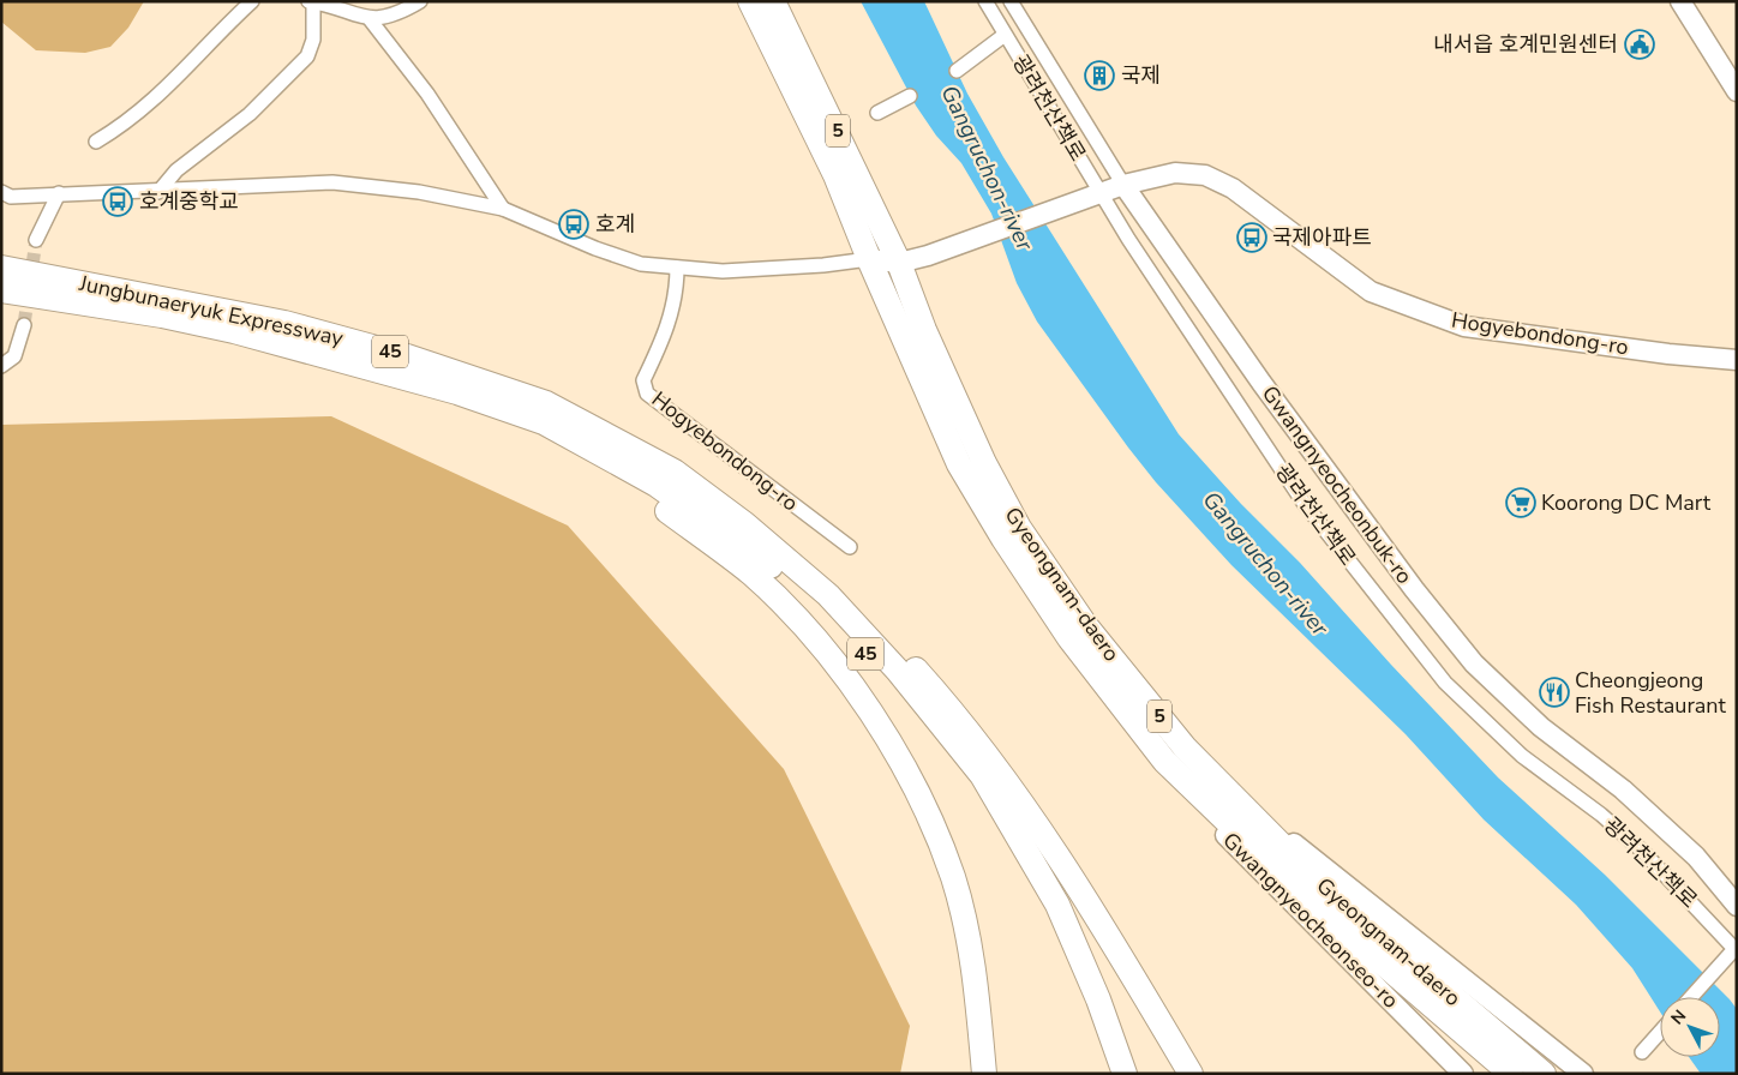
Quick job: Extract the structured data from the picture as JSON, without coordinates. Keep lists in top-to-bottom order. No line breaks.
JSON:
{"streets":{"highway":["5","Jungbunaeryuk Expressway","45","Gyeongnam-daero"],"street":["광려천산책로","Hogyebondong-ro","Gwangnyeocheonbuk-ro","Gwangnyeocheonseo-ro"]},"crossings":[["광려천산책로","Hogyebondong-ro"],["Hogyebondong-ro","Gwangnyeocheonbuk-ro"],["Hogyebondong-ro","Gyeongnam-daero"],["Gyeongnam-daero","Gwangnyeocheonseo-ro"]],"water":["Gangruchon-river"],"places":{"public building":["내서읍 호계민원센터"],"building":["국제"],"bus stop":["호계중학교","호계","국제아파트"],"supermarket":["Koorong DC Mart"],"restaurant":["Cheongjeong Fish Restaurant"]},"north":"top left"}
